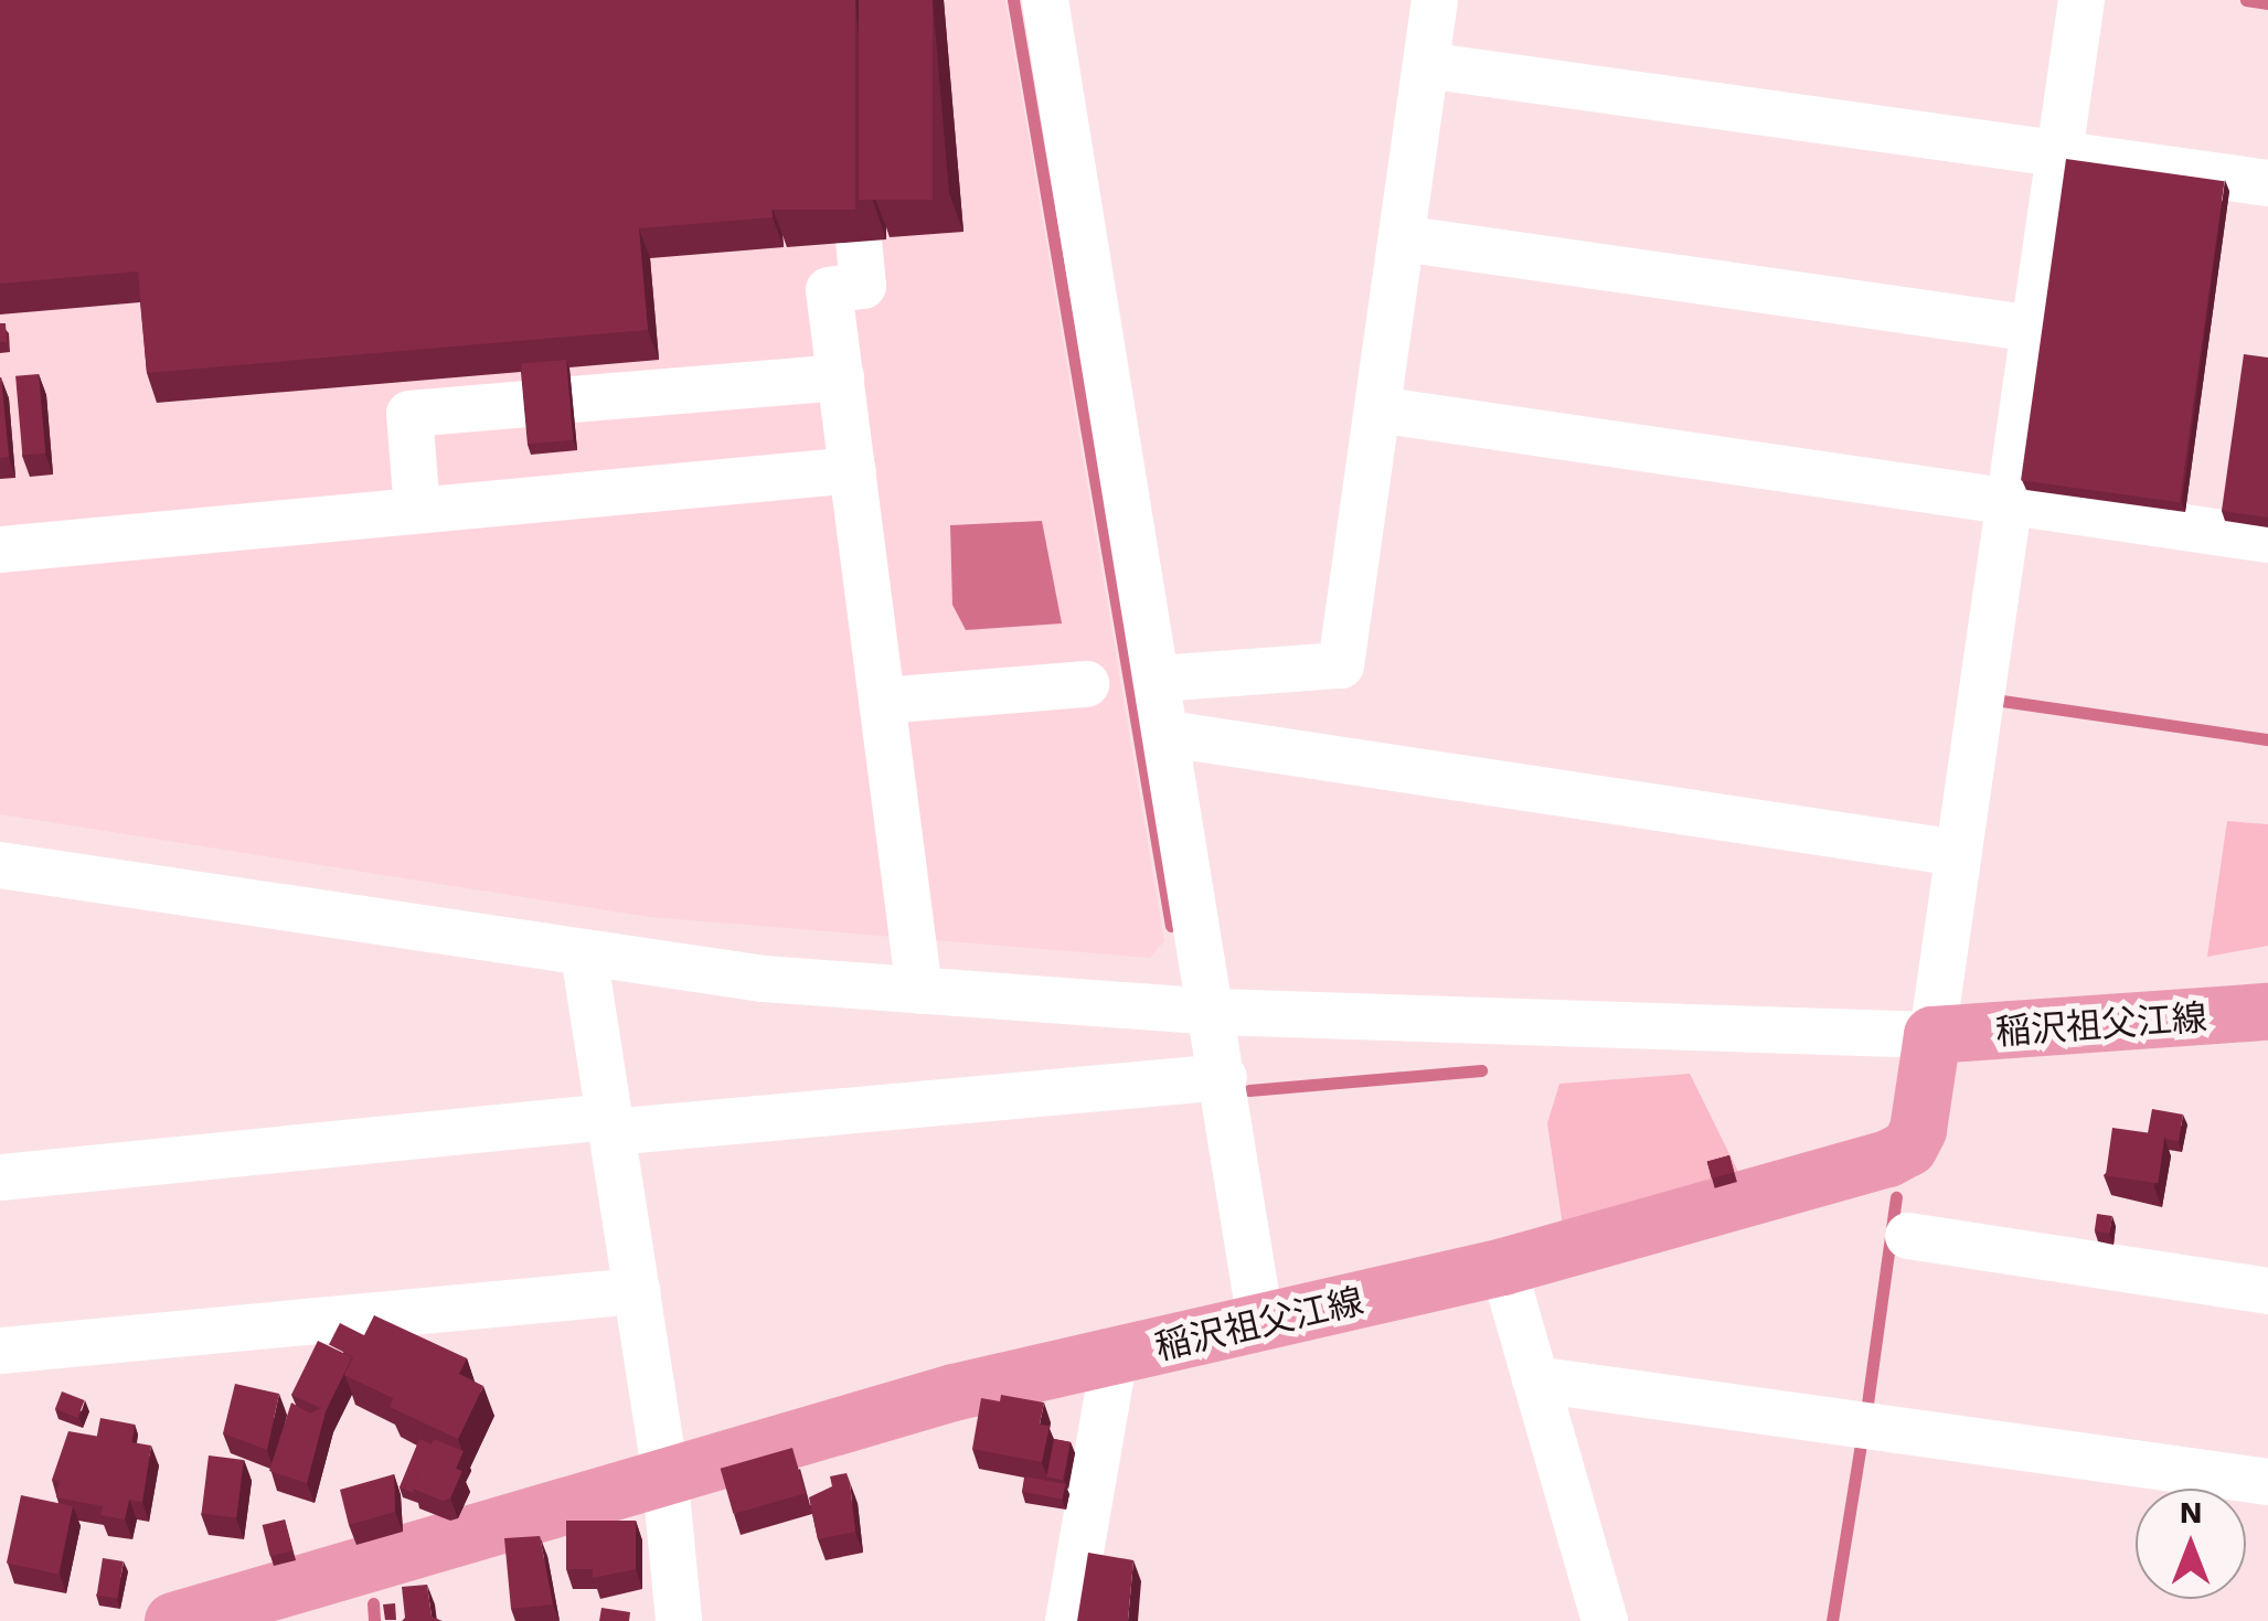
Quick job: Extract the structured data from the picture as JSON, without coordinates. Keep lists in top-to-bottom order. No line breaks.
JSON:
{"streets":{"main road":["稲沢祖父江線"]},"north":"top"}
